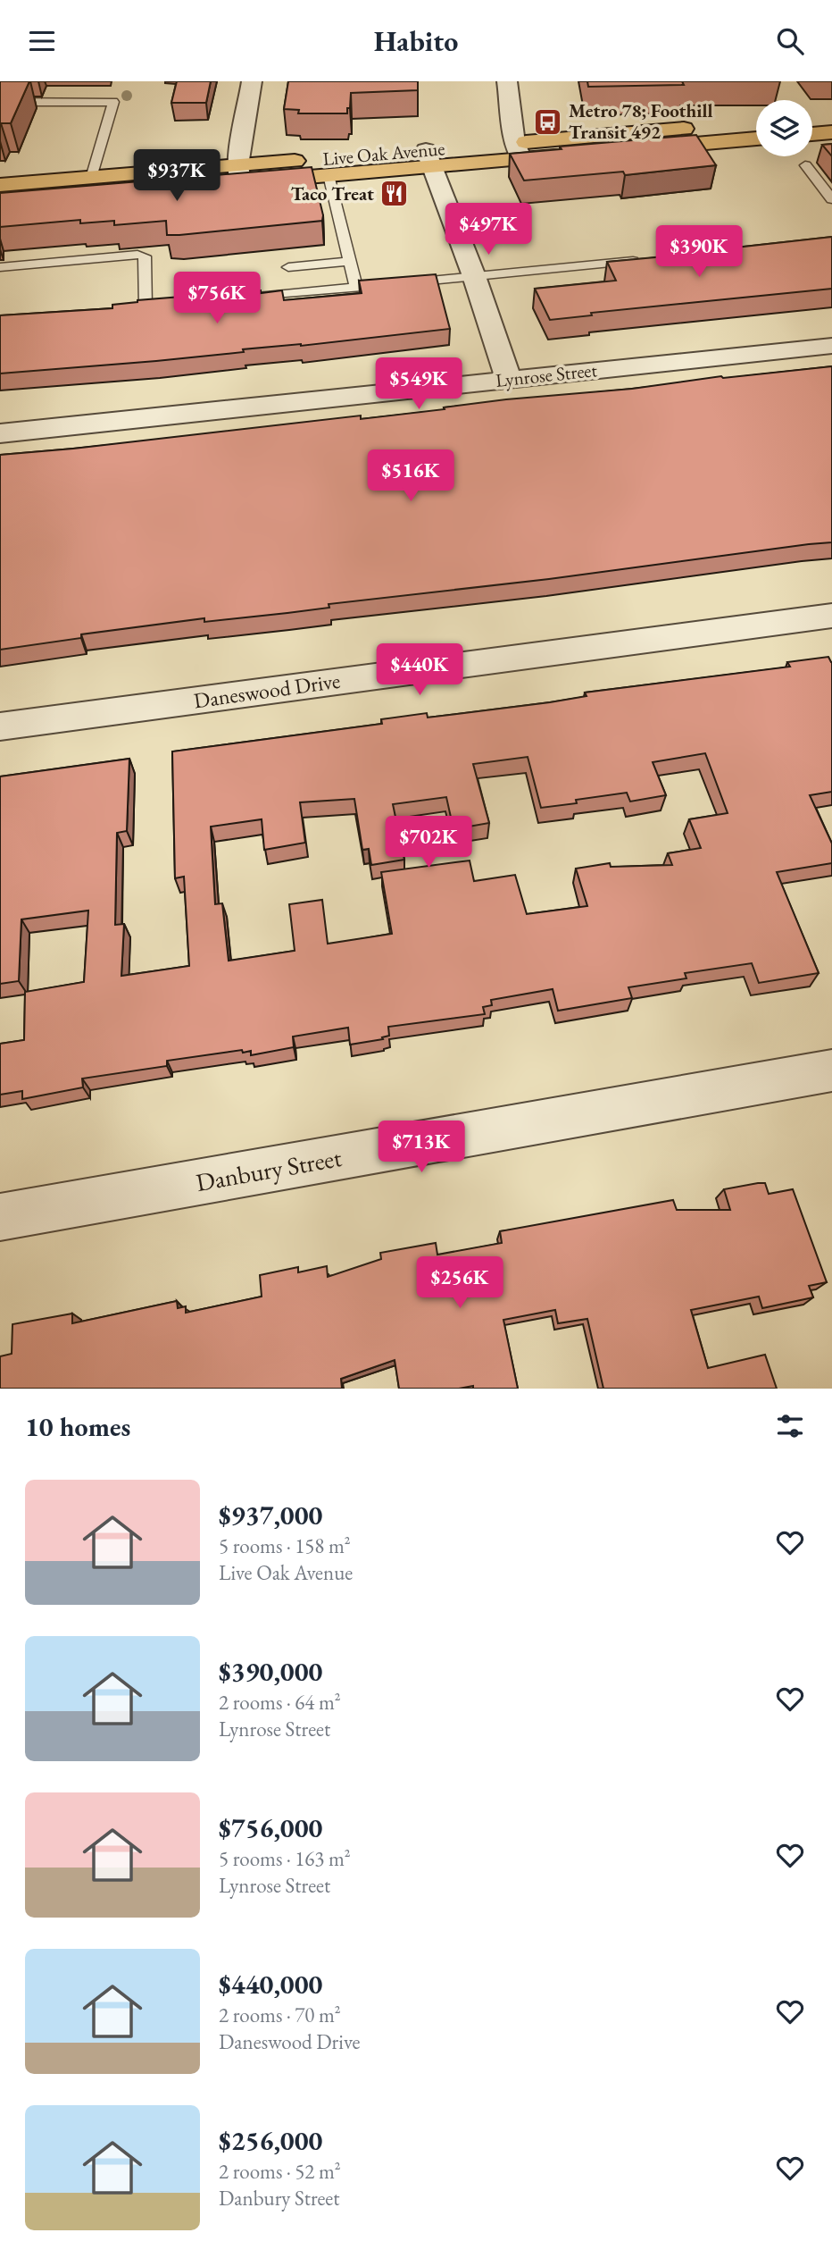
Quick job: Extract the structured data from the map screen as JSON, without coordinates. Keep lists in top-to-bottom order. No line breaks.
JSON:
{"streets":{"main road":["Live Oak Avenue"],"street":["Lynrose Street","Daneswood Drive","Danbury Street"]},"places":{"bus stop":["Metro 78; Foothill Transit 492"],"restaurant":["Taco Treat"]},"page":{"header":"Habito","price":["$937K","$497K","$390K","$756K","$549K","$516K","$440K","$702K","$713K","$256K"],"heading":"10 homes","list":[{"name":"$937,000","note":"5 rooms · 158 m² · Live Oak Avenue"},{"name":"$390,000","note":"2 rooms · 64 m² · Lynrose Street"},{"name":"$756,000","note":"5 rooms · 163 m² · Lynrose Street"},{"name":"$440,000","note":"2 rooms · 70 m² · Daneswood Drive"},{"name":"$256,000","note":"2 rooms · 52 m² · Danbury Street"}]}}
